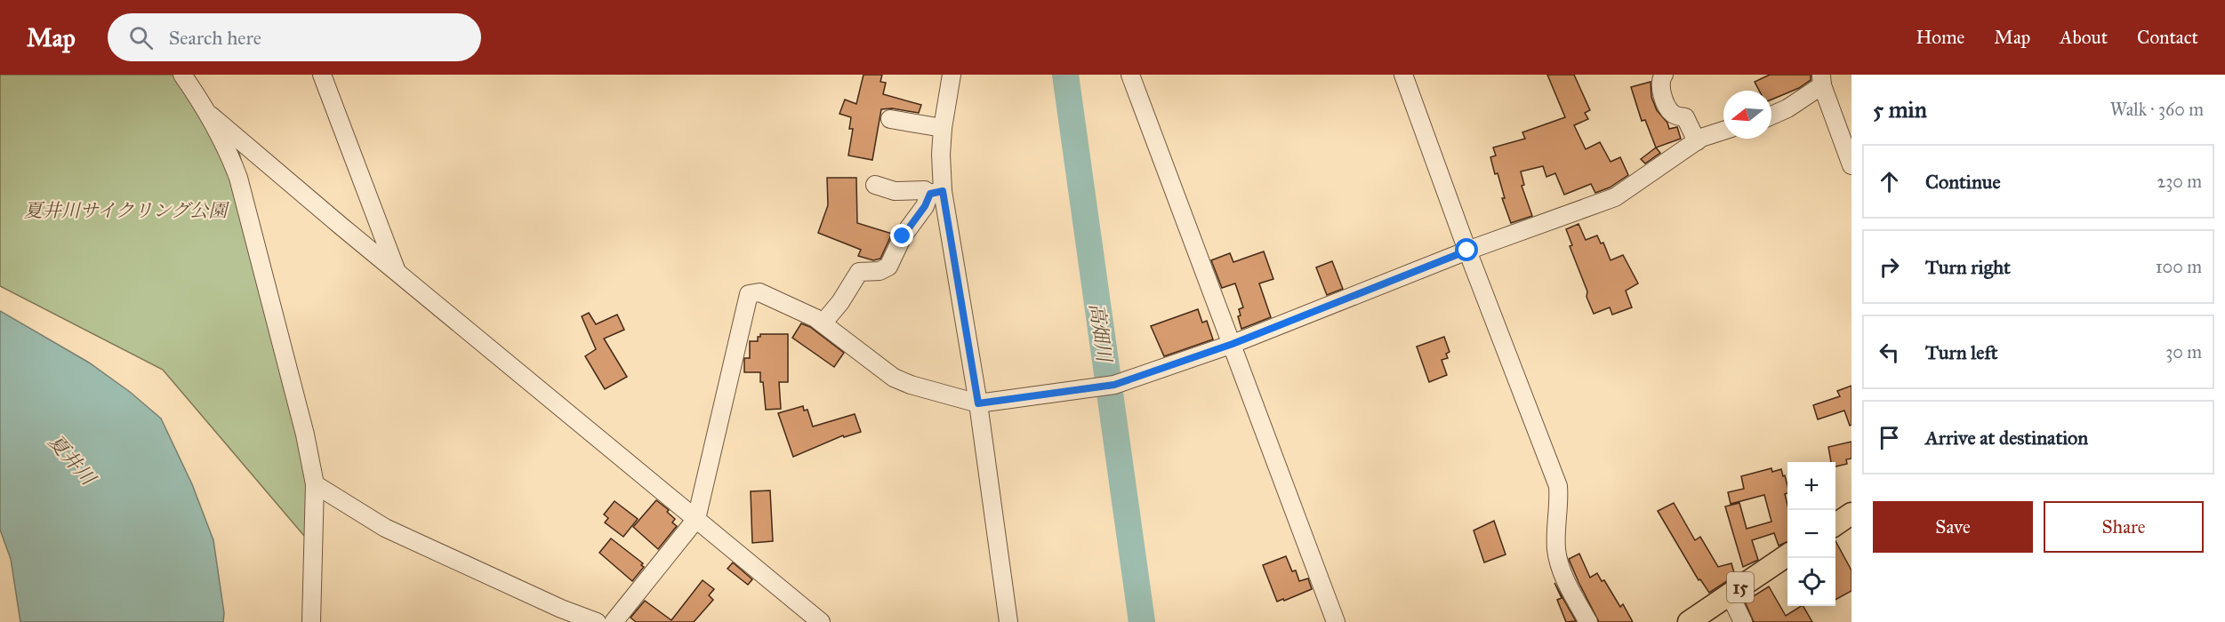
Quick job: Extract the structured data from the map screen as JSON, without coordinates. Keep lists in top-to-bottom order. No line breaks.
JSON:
{"streets":{"main road":["15"]},"water":["高畑川","夏井川"],"parks":["夏井川サイクリング公園"],"north":"left","page":{"header":"Map","search":"Search here","nav":["Home","Map","About","Contact"],"heading":["5 min","Walk · 360 m"],"list":[["Continue","230 m"],["Turn right","100 m"],["Turn left","30 m"],"Arrive at destination"],"map_buttons":["+","−"],"buttons":["Save","Share"]}}
